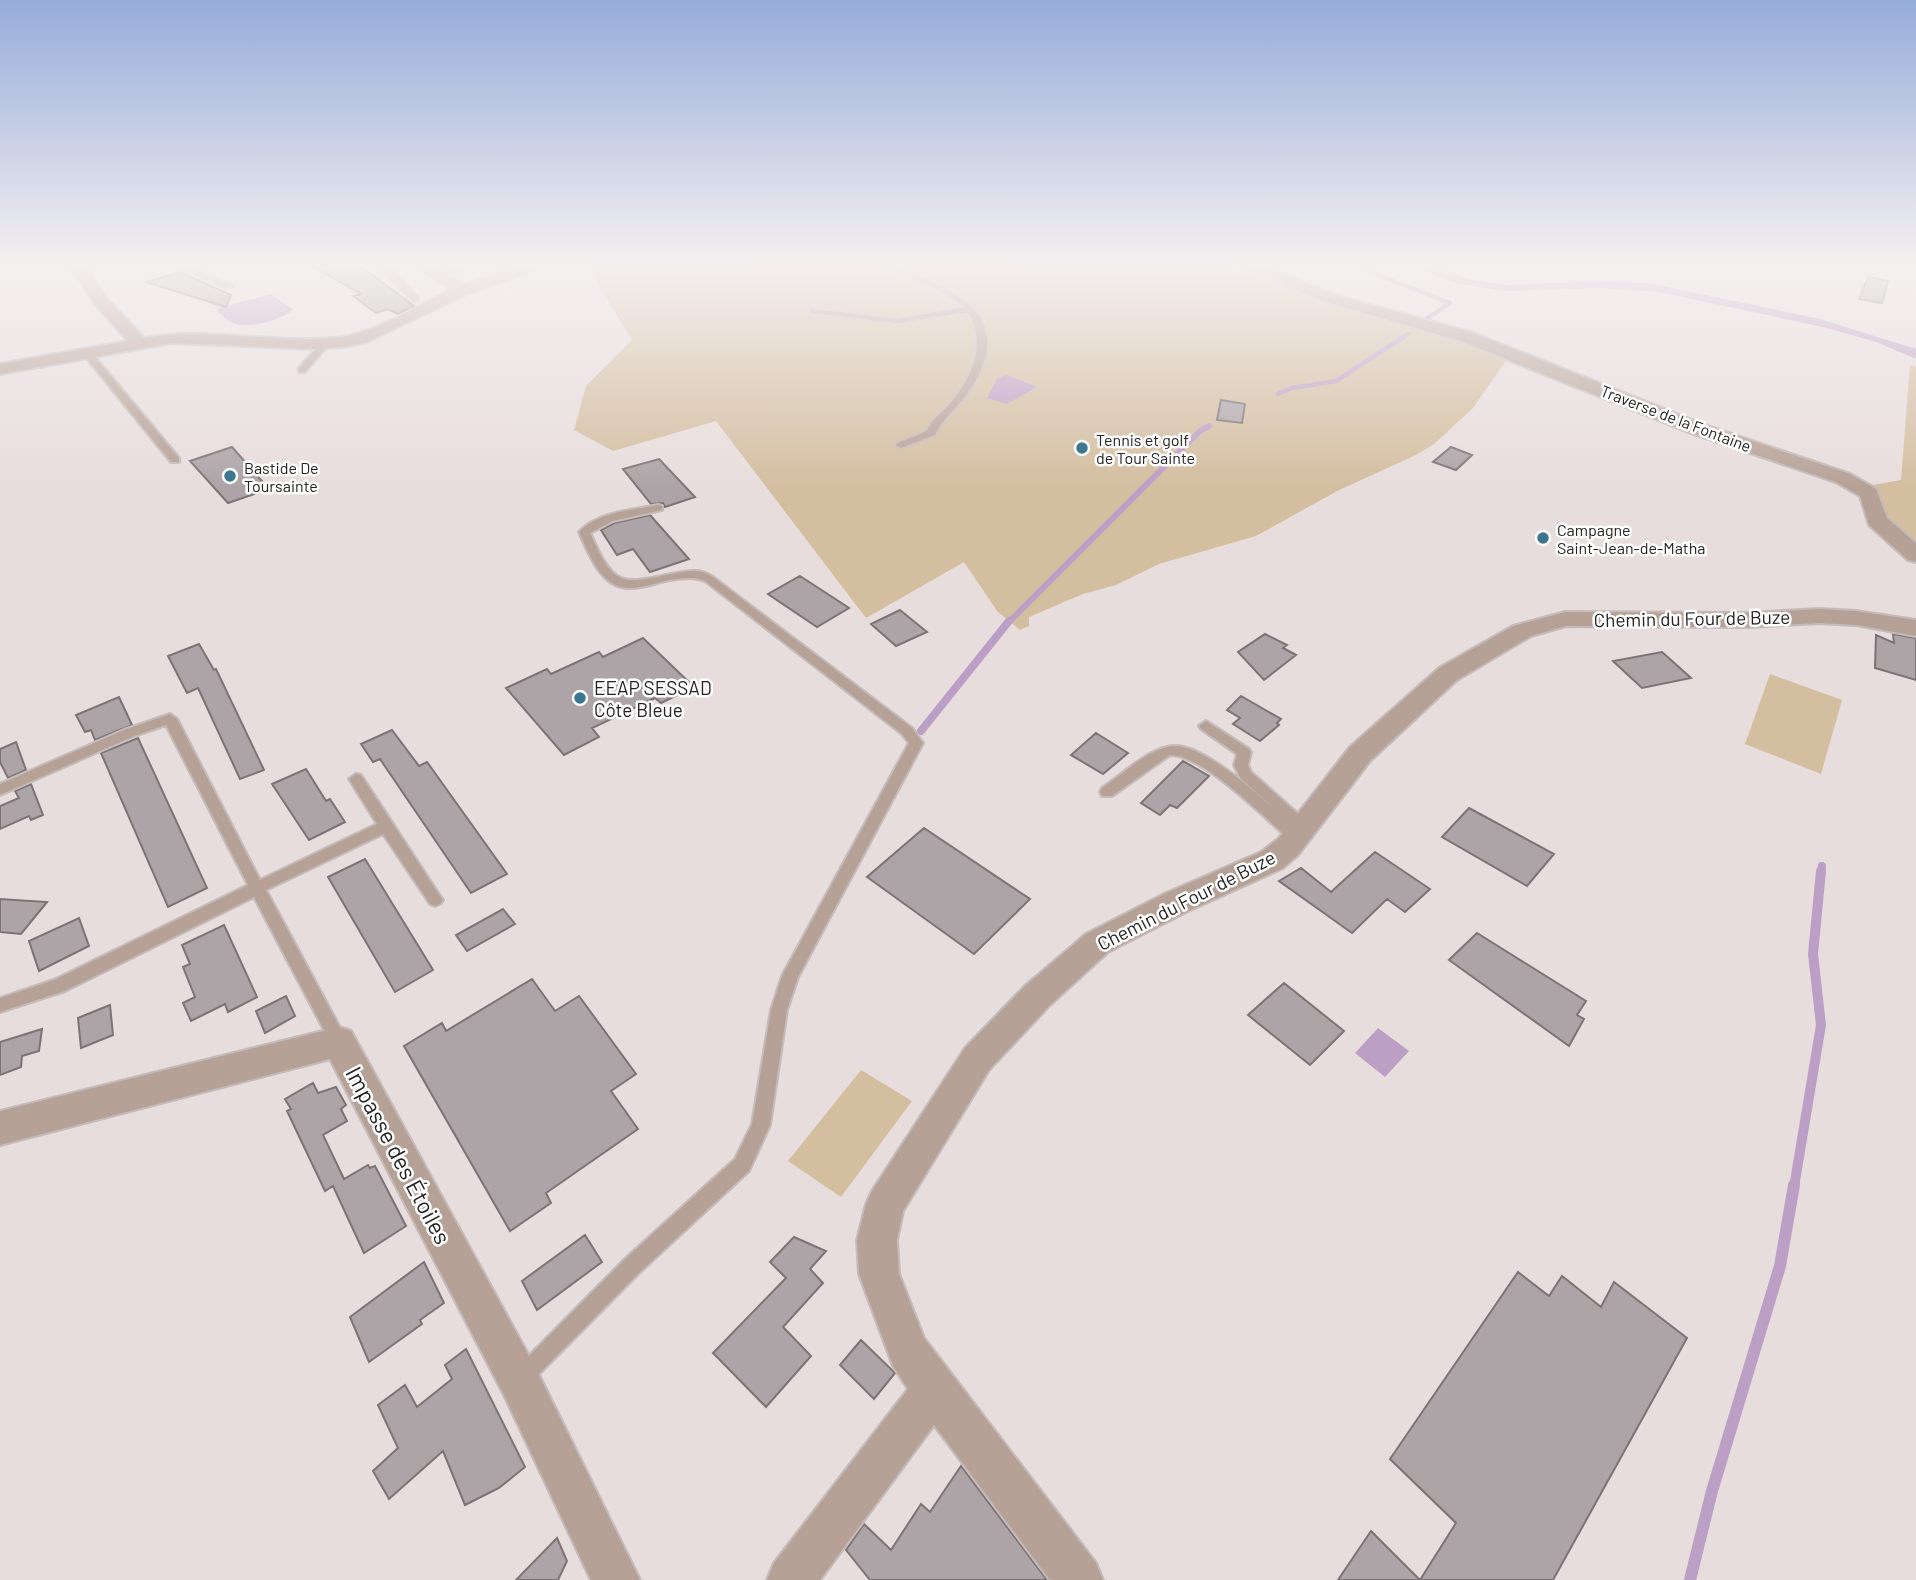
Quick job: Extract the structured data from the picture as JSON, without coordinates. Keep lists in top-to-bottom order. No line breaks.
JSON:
{"streets":{"street":["Traverse de la Fontaine","Chemin du Four de Buze","Impasse des Étoiles"]},"places":["Tennis et golf de Tour Sainte","Bastide De Toursainte","Campagne Saint-Jean-de-Matha","EEAP SESSAD Côte Bleue"]}
